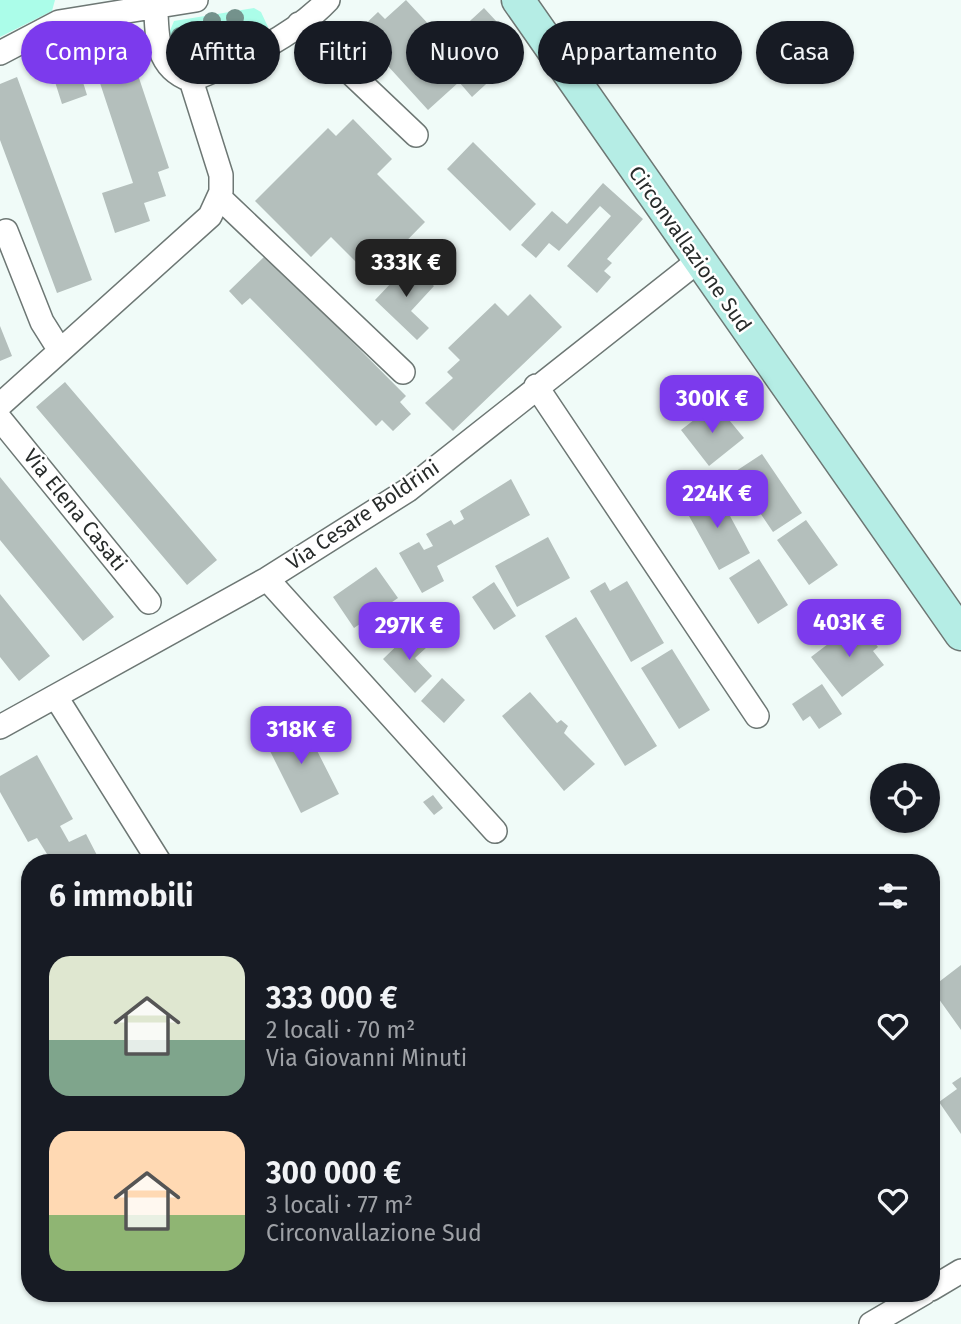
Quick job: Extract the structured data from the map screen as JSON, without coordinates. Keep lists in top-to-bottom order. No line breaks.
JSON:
{"streets":{"main road":["Circonvallazione Sud"],"street":["Via Elena Casati","Via Cesare Boldrini"]},"crossings":[["Circonvallazione Sud","Via Cesare Boldrini"]],"page":{"chip":["Compra","Affitta","Filtri","Nuovo","Appartamento","Casa"],"price":["333K €","300K €","224K €","403K €","297K €","318K €"],"heading":"6 immobili","list":[{"name":"333 000 €","note":"2 locali · 70 m² · Via Giovanni Minuti"},{"name":"300 000 €","note":"3 locali · 77 m² · Circonvallazione Sud"}]}}
